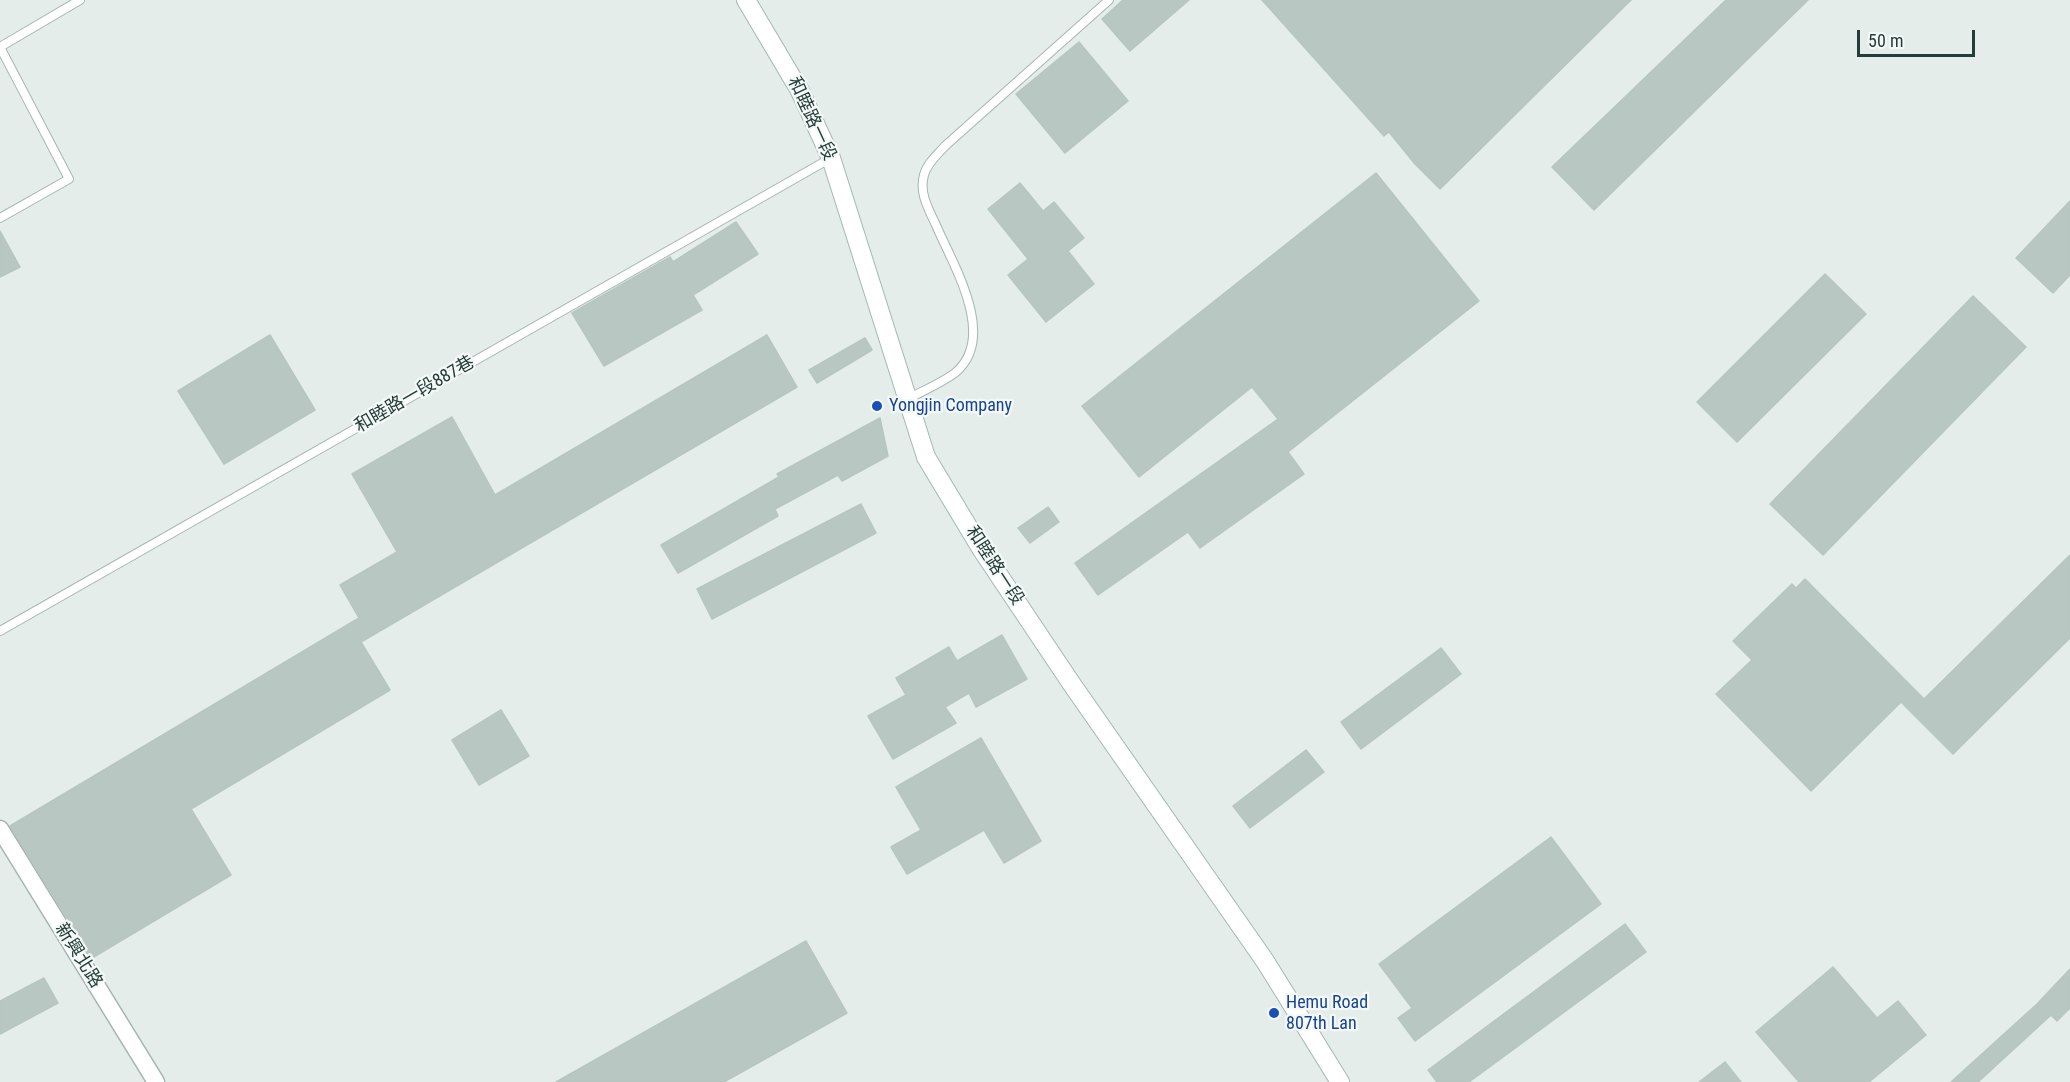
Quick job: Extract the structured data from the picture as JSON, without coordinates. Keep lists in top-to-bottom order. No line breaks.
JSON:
{"streets":{"street":["和睦路一段","新興北路"],"lane":["和睦路一段887巷"]},"crossings":[["和睦路一段","和睦路一段887巷"]],"places":["Yongjin Company","Hemu Road 807th Lan"],"scale_bar":"50 m"}
